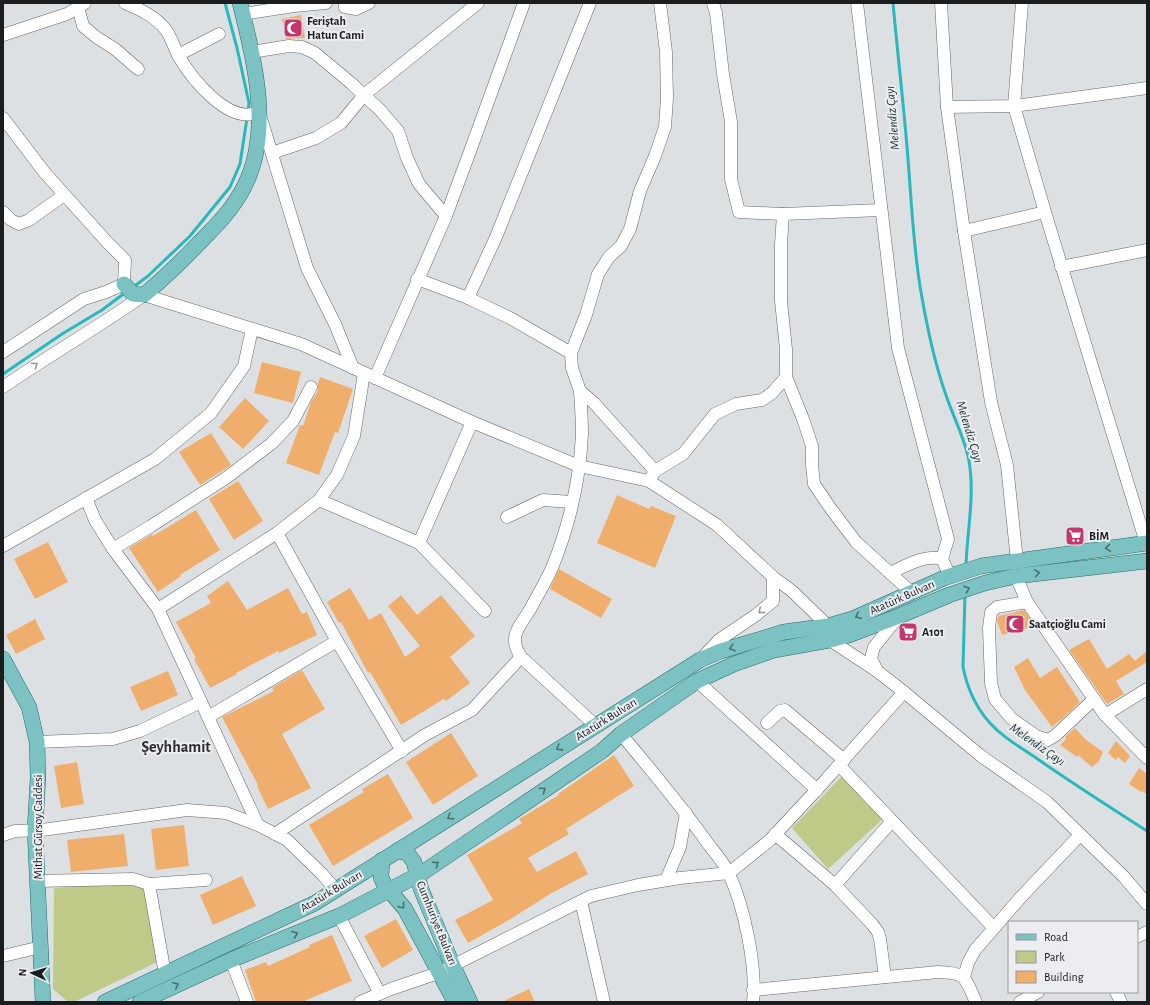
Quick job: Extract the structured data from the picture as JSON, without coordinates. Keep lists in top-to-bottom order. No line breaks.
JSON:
{"streets":{"main road":["Atatürk Bulvarı","Mithat Gürsoy Caddesi","Cumhuriyet Bulvarı"]},"crossings":[["Atatürk Bulvarı","Cumhuriyet Bulvarı"]],"districts":["Şeyhhamit"],"water":["Melendiz Çayı"],"places":{"mosque":["Feriştah Hatun Cami","Saatçioğlu Cami"],"supermarket":["BİM","A101"]},"legend":["Road","Park","Building"],"north":"left"}
